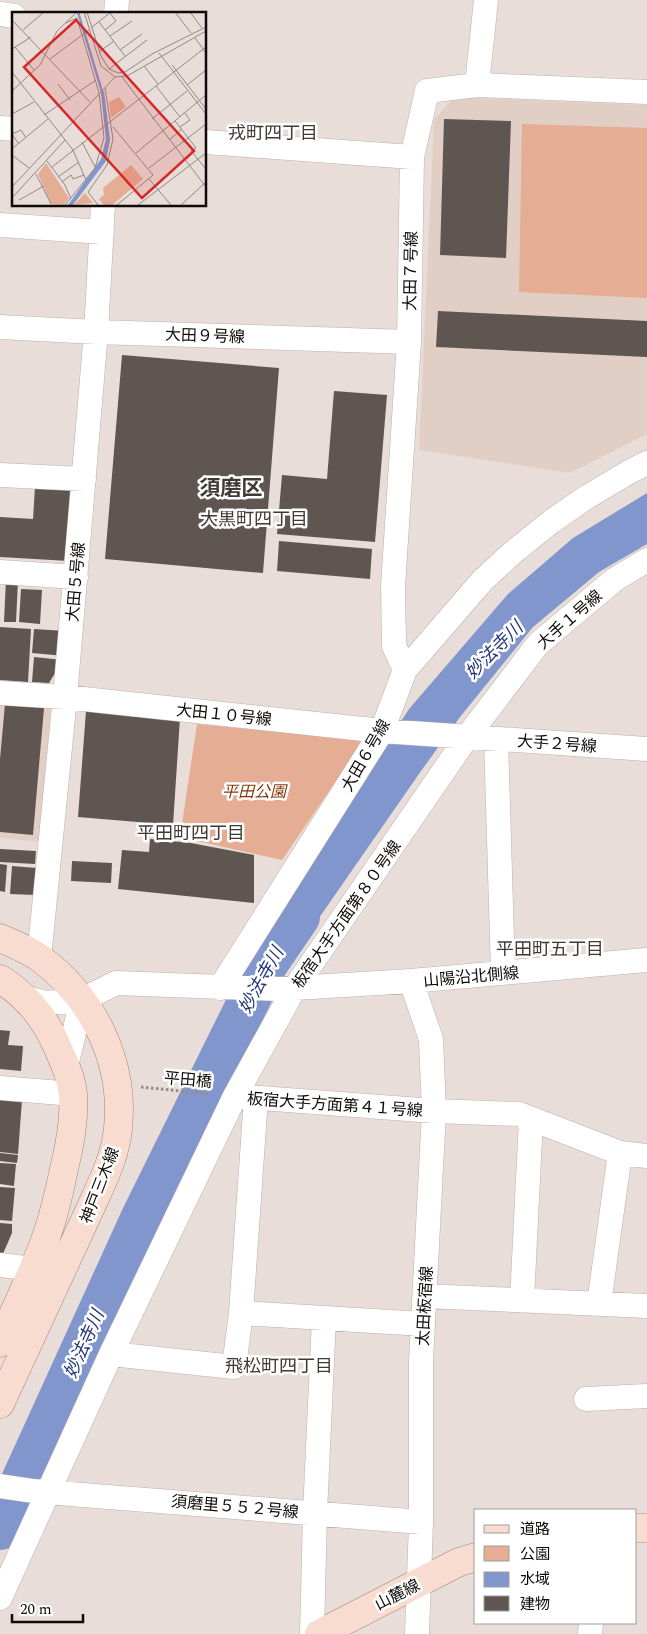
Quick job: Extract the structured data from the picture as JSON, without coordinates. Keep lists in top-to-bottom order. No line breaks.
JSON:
{"streets":{"main road":["神戸三木線","山麓線"],"street":["大田７号線","大田９号線","大田５号線","大手１号線","大田１０号線","大手２号線","大田６号線","板宿大手方面第８０号線","山陽沿北側線","板宿大手方面第４１号線","太田板宿線","須磨里５５２号線"],"path":["平田橋"]},"crossings":[["大田７号線","大田９号線"],["大田７号線","大田６号線"],["大田９号線","大田５号線"],["大田５号線","大田１０号線"],["大田５号線","神戸三木線"],["大手１号線","大田１０号線"],["大手１号線","大手２号線"],["大手１号線","板宿大手方面第８０号線"],["大田１０号線","大手２号線"],["大田１０号線","大田６号線"],["大田１０号線","板宿大手方面第８０号線"],["大手２号線","板宿大手方面第８０号線"],["大田６号線","山陽沿北側線"],["板宿大手方面第８０号線","山陽沿北側線"],["板宿大手方面第８０号線","平田橋"],["板宿大手方面第８０号線","板宿大手方面第４１号線"],["板宿大手方面第８０号線","須磨里５５２号線"],["山陽沿北側線","太田板宿線"],["平田橋","板宿大手方面第４１号線"],["板宿大手方面第４１号線","太田板宿線"],["太田板宿線","須磨里５５２号線"],["太田板宿線","山麓線"]],"districts":["戎町四丁目","須磨区","大黒町四丁目","平田町四丁目","平田町五丁目","飛松町四丁目"],"water":["妙法寺川"],"parks":["平田公園"],"legend":["道路","公園","水域","建物"],"scale_bar":"20 m"}
